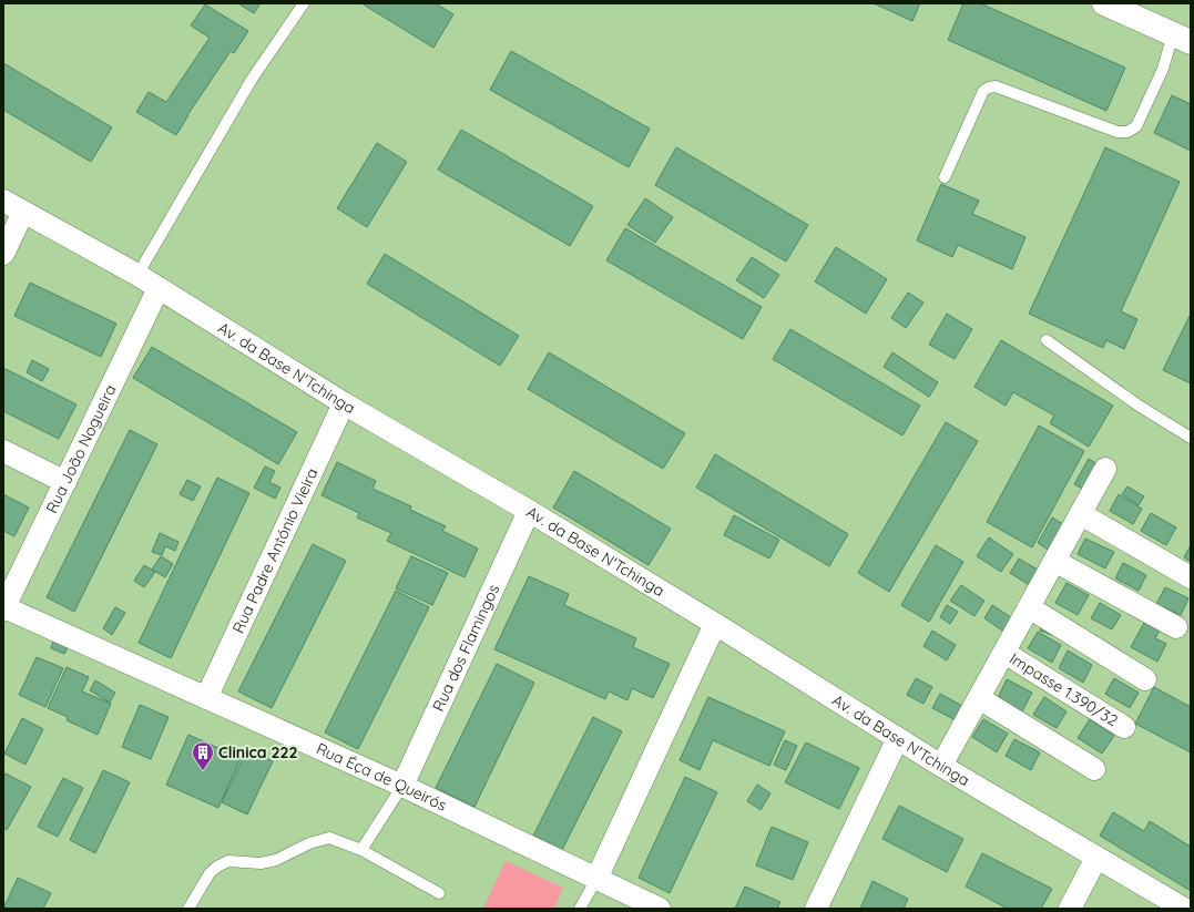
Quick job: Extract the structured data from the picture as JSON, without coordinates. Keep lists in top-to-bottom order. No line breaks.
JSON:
{"streets":{"street":["Av. da Base N'Tchinga","Rua João Nogueira","Rua Padre António Vieira","Rua dos Flamingos","Impasse 1.390/32","Rua Éça de Queirós"]},"crossings":[["Av. da Base N'Tchinga","Rua João Nogueira"],["Av. da Base N'Tchinga","Rua Padre António Vieira"],["Av. da Base N'Tchinga","Rua dos Flamingos"],["Rua João Nogueira","Rua Éça de Queirós"],["Rua Padre António Vieira","Rua Éça de Queirós"],["Rua dos Flamingos","Rua Éça de Queirós"]],"places":{"building":["Clinica 222"]}}
